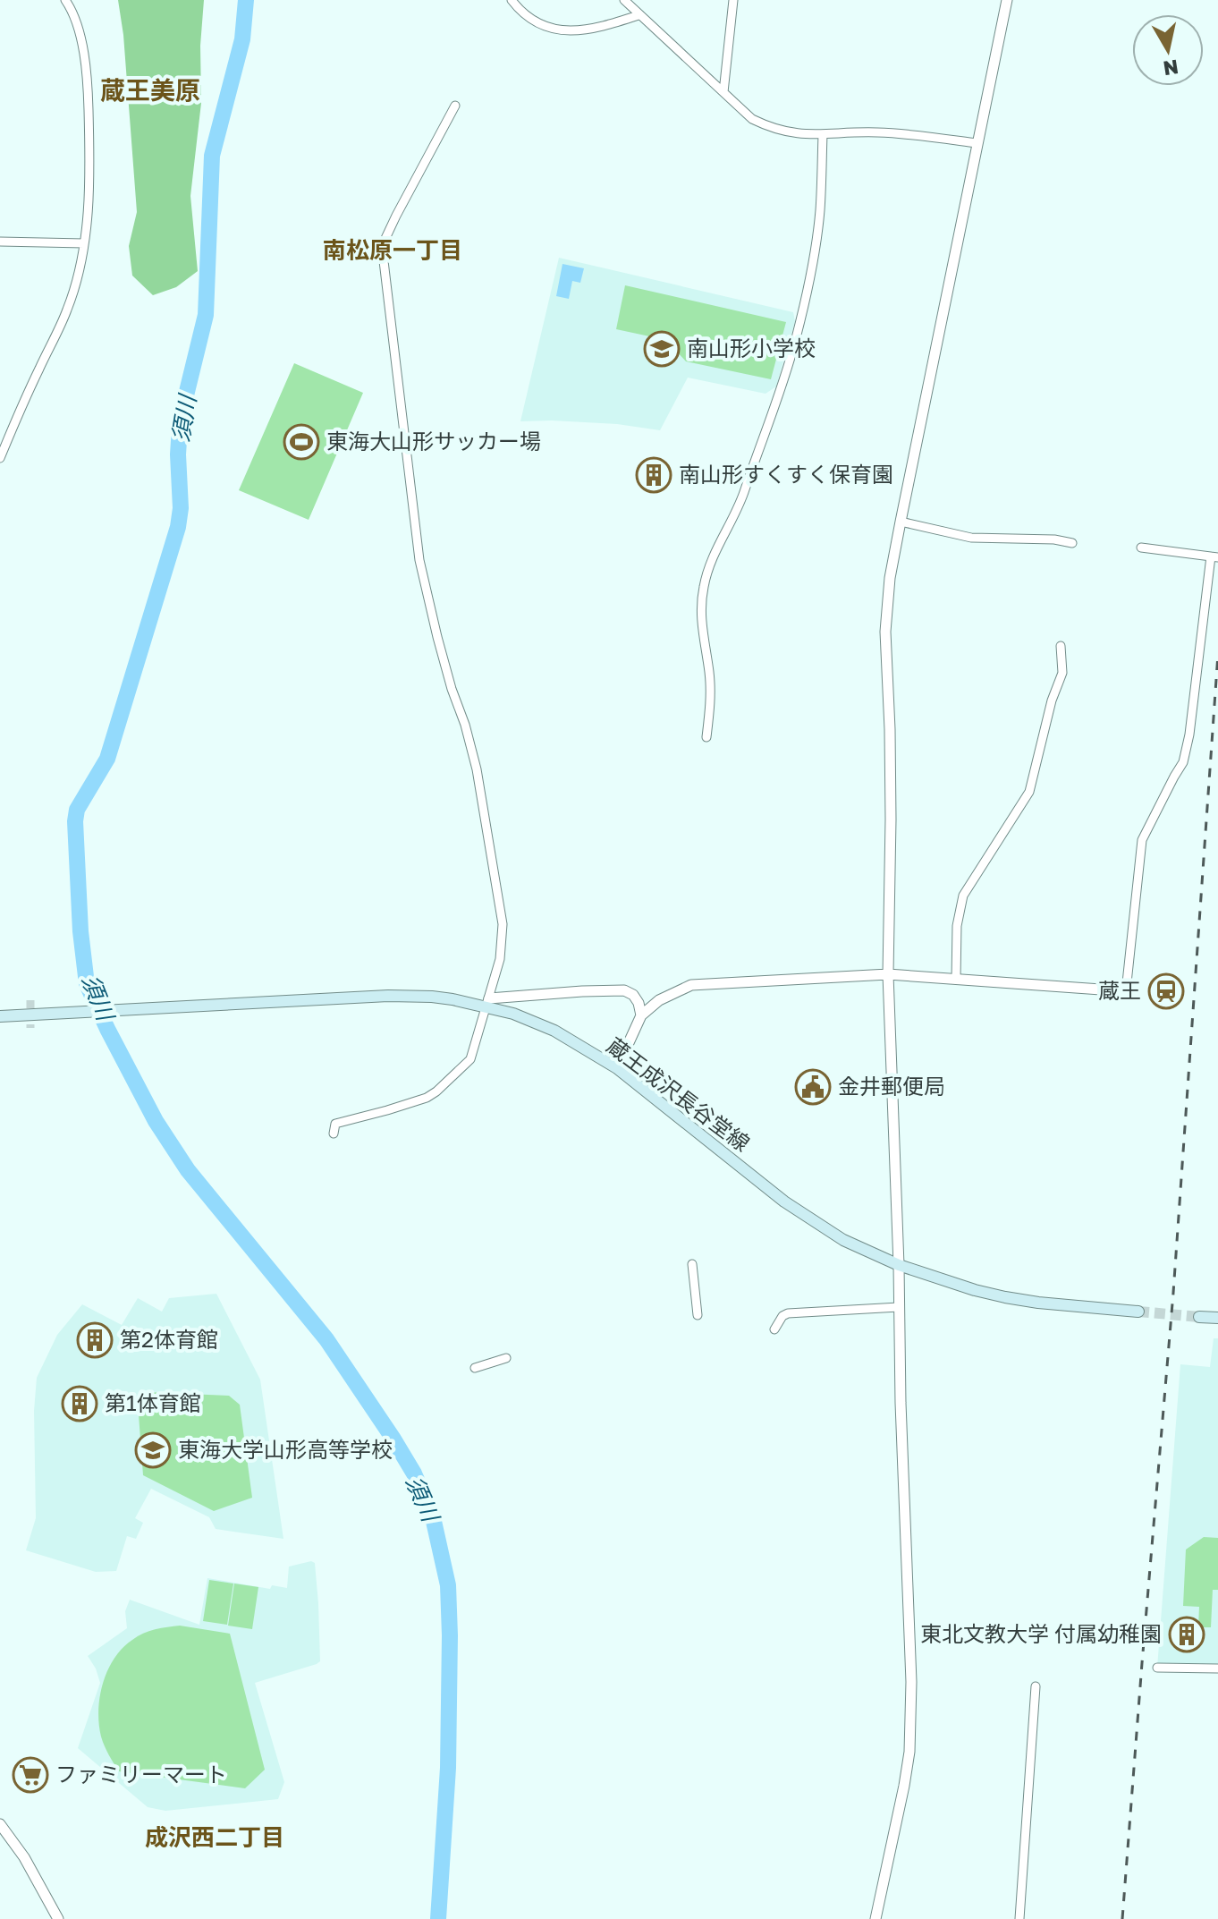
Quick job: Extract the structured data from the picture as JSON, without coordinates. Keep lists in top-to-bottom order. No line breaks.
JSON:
{"streets":{"main road":["蔵王成沢長谷堂線"]},"districts":["蔵王美原","南松原一丁目","成沢西二丁目"],"water":["須川"],"places":{"school or university":["南山形小学校","東海大学山形高等学校"],"sports":["東海大山形サッカー場"],"building":["南山形すくすく保育園","第2体育館","第1体育館","東北文教大学 付属幼稚園"],"station":["蔵王"],"public building":["金井郵便局"],"supermarket":["ファミリーマート"]},"north":"bottom"}
